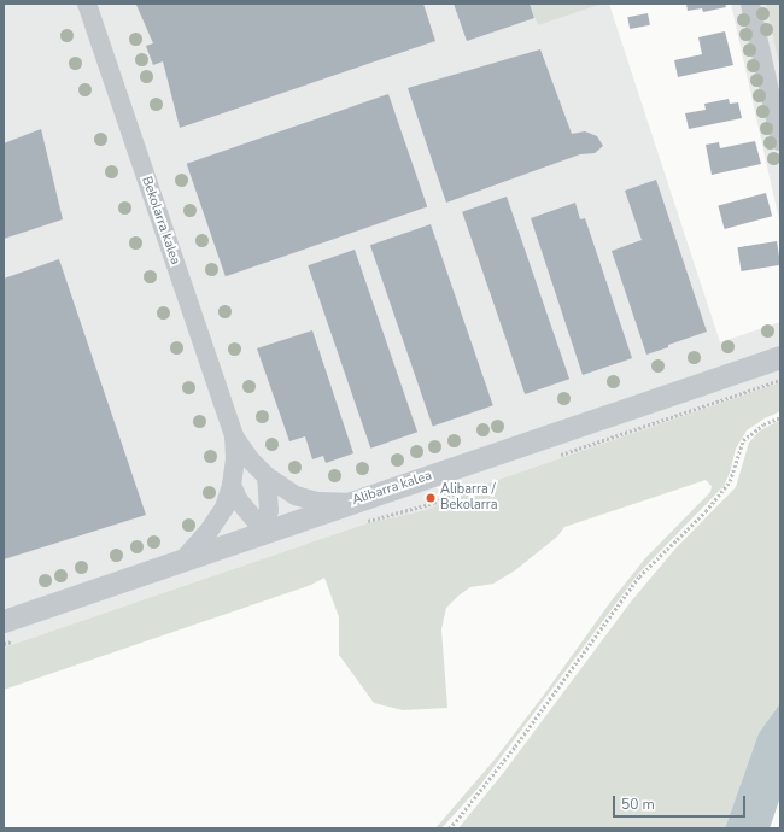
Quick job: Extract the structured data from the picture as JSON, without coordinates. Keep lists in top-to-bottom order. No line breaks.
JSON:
{"streets":{"street":["Bekolarra kalea","Alibarra kalea"]},"crossings":[["Bekolarra kalea","Alibarra kalea"]],"places":["Alibarra / Bekolarra"],"scale_bar":"50 m"}
